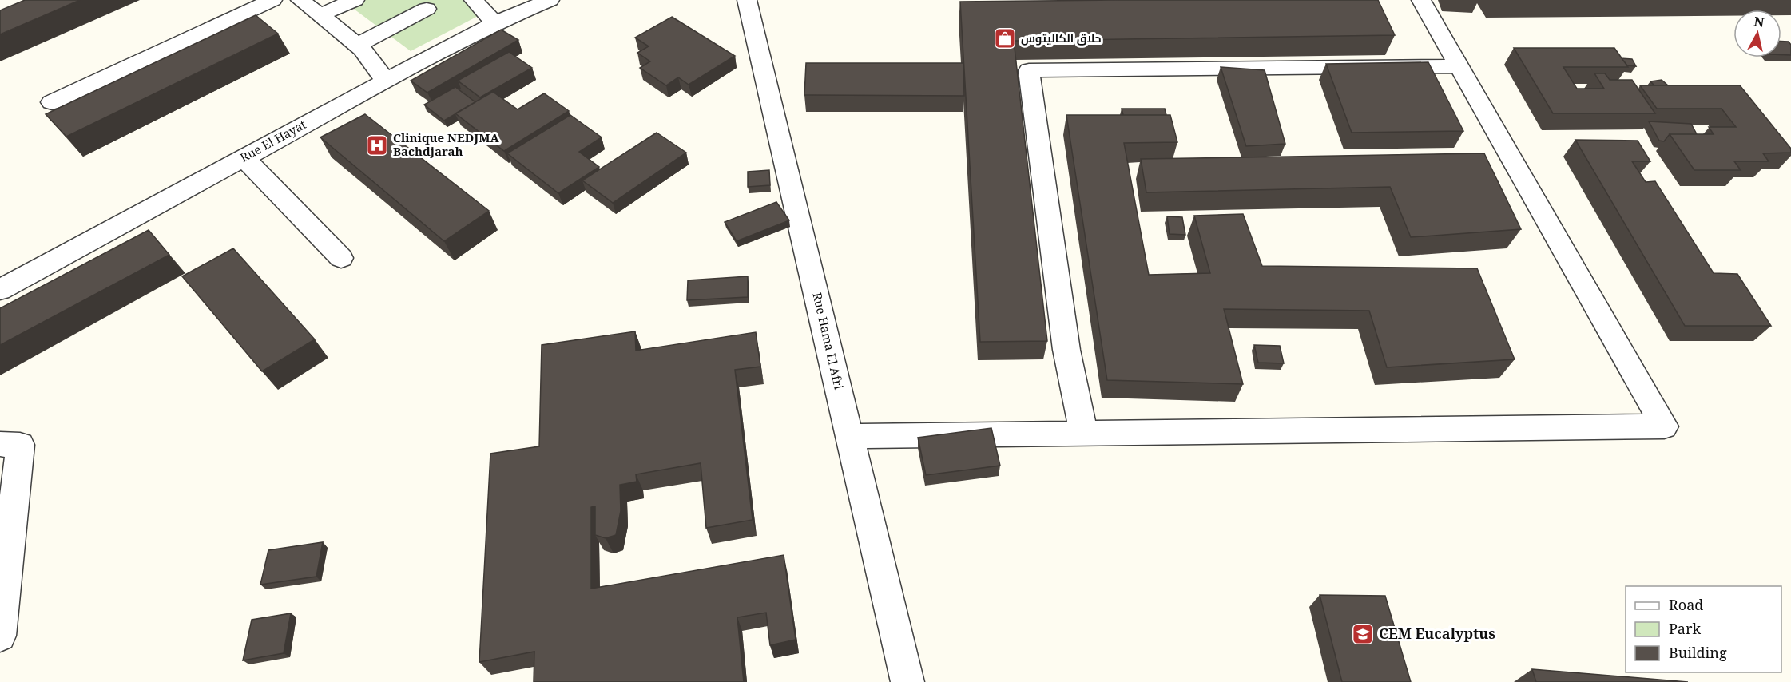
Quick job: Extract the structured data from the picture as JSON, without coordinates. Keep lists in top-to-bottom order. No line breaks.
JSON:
{"streets":{"street":["Rue El Hayat","Rue Hama El Afri"]},"places":{"shop":["حلاق الكاليتوس"],"hospital":["Clinique NEDJMA Bachdjarah"],"school or university":["CEM Eucalyptus"]},"legend":["Road","Park","Building"],"north":"top"}
